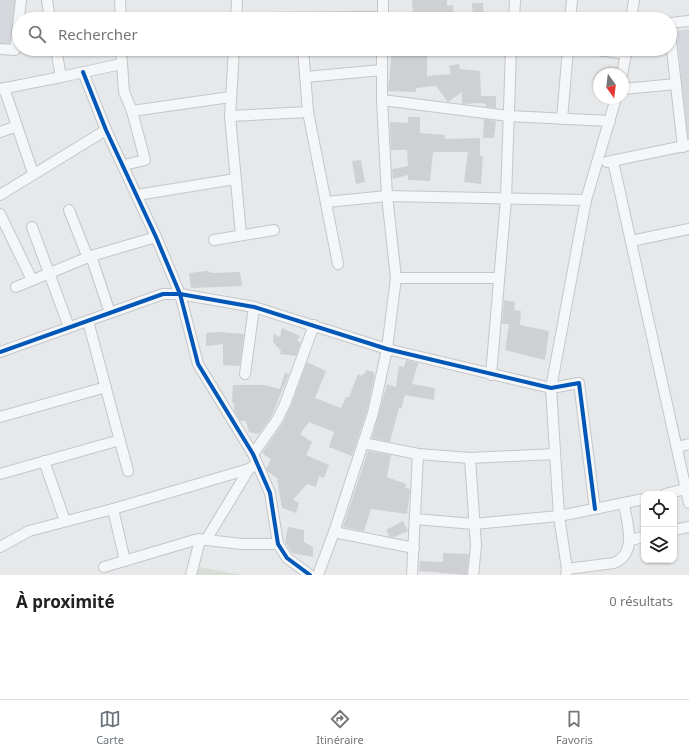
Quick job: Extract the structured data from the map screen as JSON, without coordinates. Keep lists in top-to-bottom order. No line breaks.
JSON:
{"north":"bottom","page":{"search":"Rechercher","heading":["À proximité","0 résultats"],"nav":["Carte","Itinéraire","Favoris"]}}
